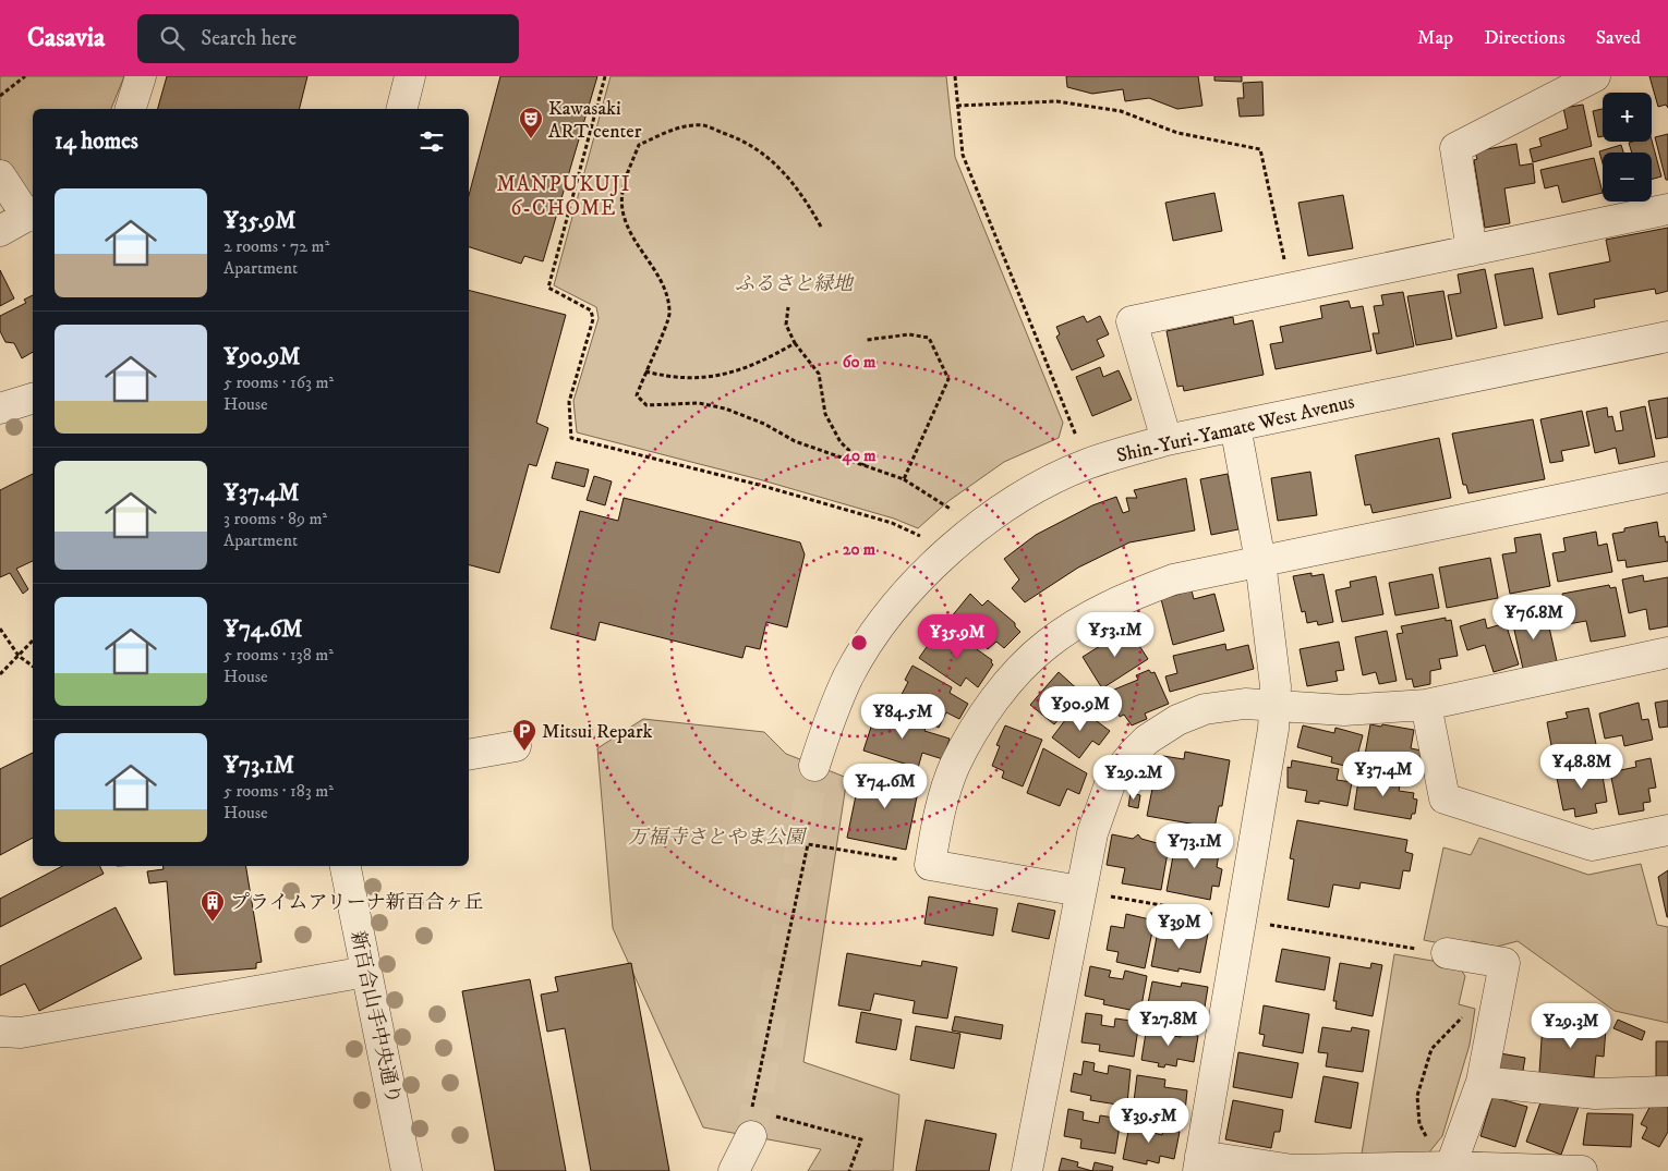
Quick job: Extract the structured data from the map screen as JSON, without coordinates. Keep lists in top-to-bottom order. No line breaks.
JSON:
{"streets":{"street":["Shin-Yuri-Yamate West Avenus","新百合山手中央通り"]},"districts":["MANPUKUJI 6-CHOME"],"parks":["ふるさと緑地","万福寺さとやま公園"],"places":{"theatre":["Kawasaki ART center"],"parking":["Mitsui Repark"],"building":["プライムアリーナ新百合ヶ丘"]},"page":{"header":"Casavia","search":"Search here","nav":["Map","Directions","Saved"],"map_buttons":["+","−"],"heading":"14 homes","list":[{"name":"¥35.9M","note":"2 rooms · 72 m² · Apartment"},{"name":"¥90.9M","note":"5 rooms · 163 m² · House"},{"name":"¥37.4M","note":"3 rooms · 89 m² · Apartment"},{"name":"¥74.6M","note":"5 rooms · 138 m² · House"},{"name":"¥73.1M","note":"5 rooms · 183 m² · House"}],"price":["¥76.8M","¥53.1M","¥35.9M","¥90.9M","¥84.5M","¥48.8M","¥37.4M","¥29.2M","¥74.6M","¥73.1M","¥39M","¥27.8M","¥29.3M","¥39.5M"]},"rings":["60 m","40 m","20 m"]}
